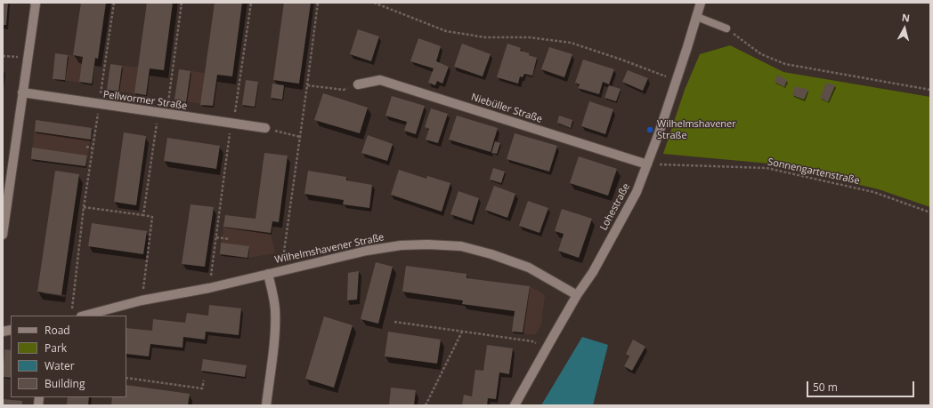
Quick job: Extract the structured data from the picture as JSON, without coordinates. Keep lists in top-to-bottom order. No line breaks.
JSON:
{"streets":{"street":["Pellwormer Straße","Niebüller Straße","Lohestraße","Wilhelmshavener Straße"],"path":["Sonnengartenstraße"]},"crossings":[["Niebüller Straße","Sonnengartenstraße"],["Niebüller Straße","Lohestraße"],["Sonnengartenstraße","Lohestraße"],["Lohestraße","Wilhelmshavener Straße"]],"places":["Wilhelmshavener Straße"],"legend":["Road","Park","Water","Building"],"scale_bar":"50 m","north":"top"}
